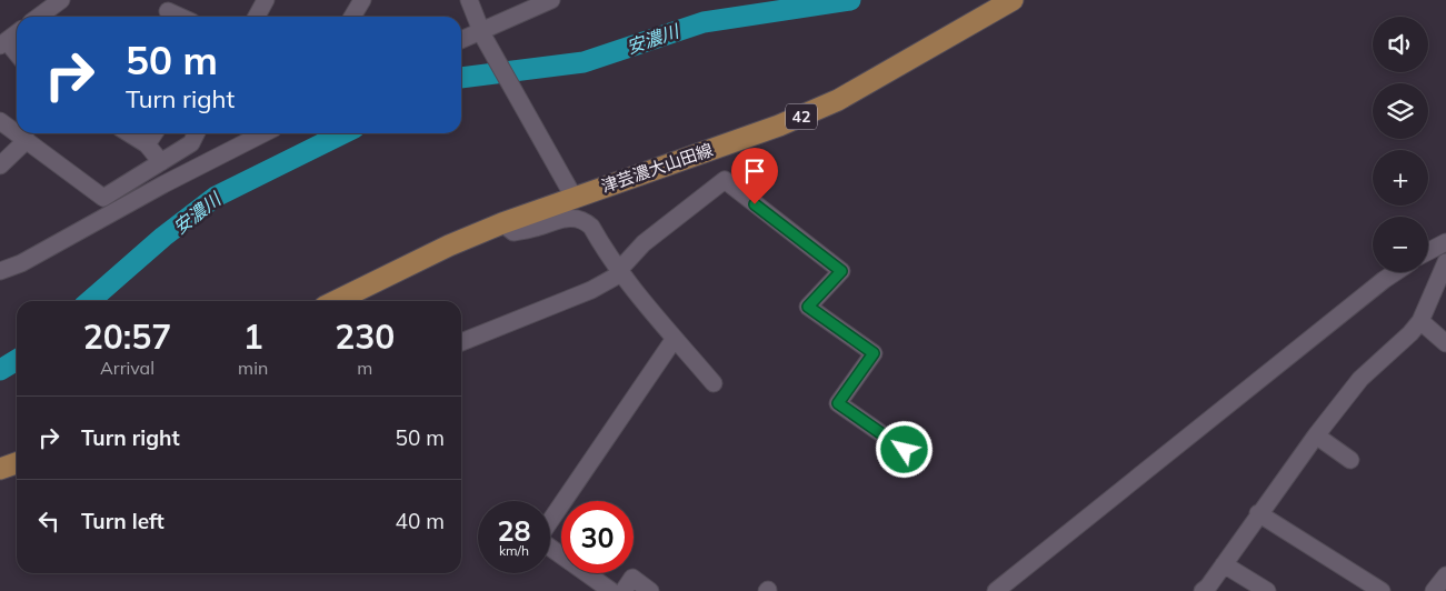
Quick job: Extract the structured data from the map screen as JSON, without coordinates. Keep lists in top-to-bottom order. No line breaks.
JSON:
{"streets":{"main road":["42","津芸濃大山田線"]},"water":["安濃川"],"page":{"map_buttons":["+","−"],"turn":["50 m","Turn right"],"eta":["20:57","Arrival","1","min","230","m"],"list":[{"name":"Turn right","value":"50 m"},{"name":"Turn left","value":"40 m"}],"speed":"28 km/h","limit":"30"}}
